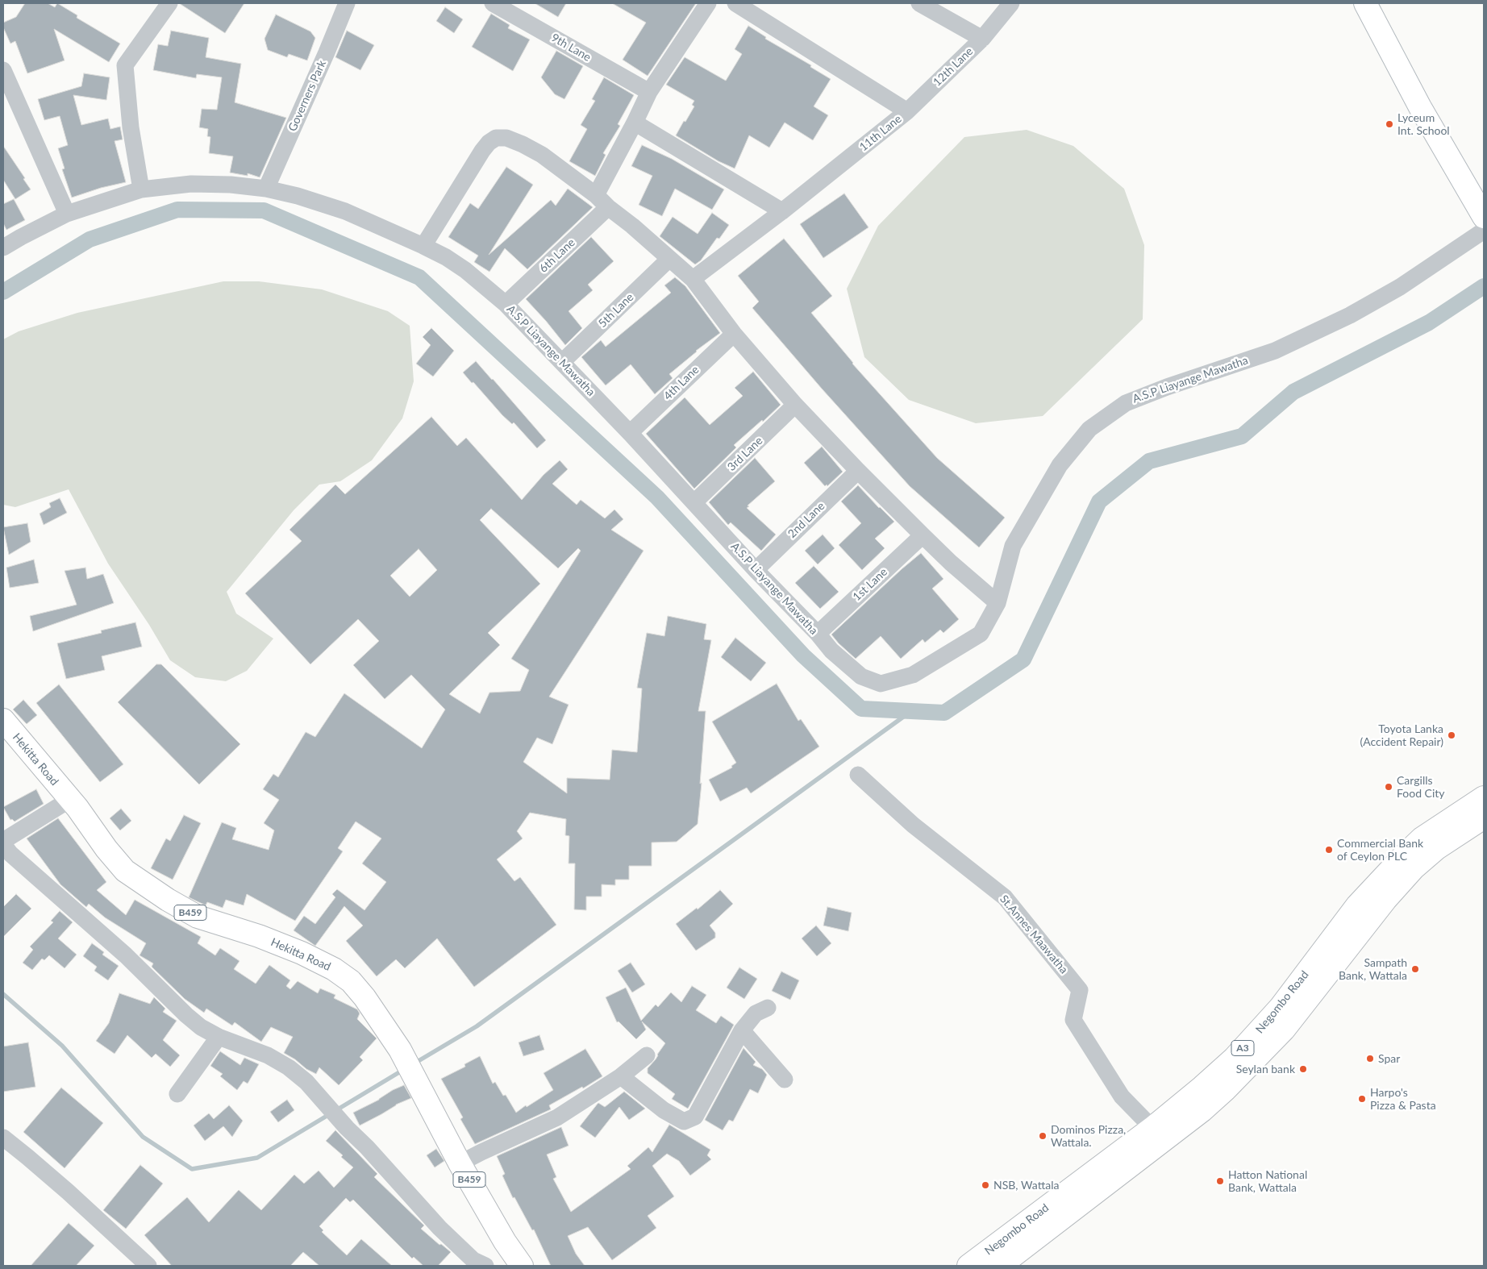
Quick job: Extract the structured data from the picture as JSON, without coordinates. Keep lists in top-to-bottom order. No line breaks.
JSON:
{"streets":{"main road":["Hekitta Road","B459","Negombo Road","A3"],"street":["9th Lane","12th Lane","Governers Park","11th Lane","6th Lane","5th Lane","A.S.P Liayange Mawatha","4th Lane","3rd Lane","2nd Lane","1st Lane","St.Annes Maawatha"]},"crossings":[["12th Lane","11th Lane"],["Governers Park","A.S.P Liayange Mawatha"],["6th Lane","A.S.P Liayange Mawatha"],["5th Lane","A.S.P Liayange Mawatha"],["A.S.P Liayange Mawatha","4th Lane"],["A.S.P Liayange Mawatha","3rd Lane"],["A.S.P Liayange Mawatha","2nd Lane"],["A.S.P Liayange Mawatha","1st Lane"],["St.Annes Maawatha","Negombo Road"]],"places":["Lyceum Int. School","Toyota Lanka (Accident Repair)","Cargills Food City","Commercial Bank of Ceylon PLC","Sampath Bank, Wattala","Spar","Seylan bank","Harpo's Pizza & Pasta","Dominos Pizza, Wattala.","Hatton National Bank, Wattala","NSB, Wattala"]}
